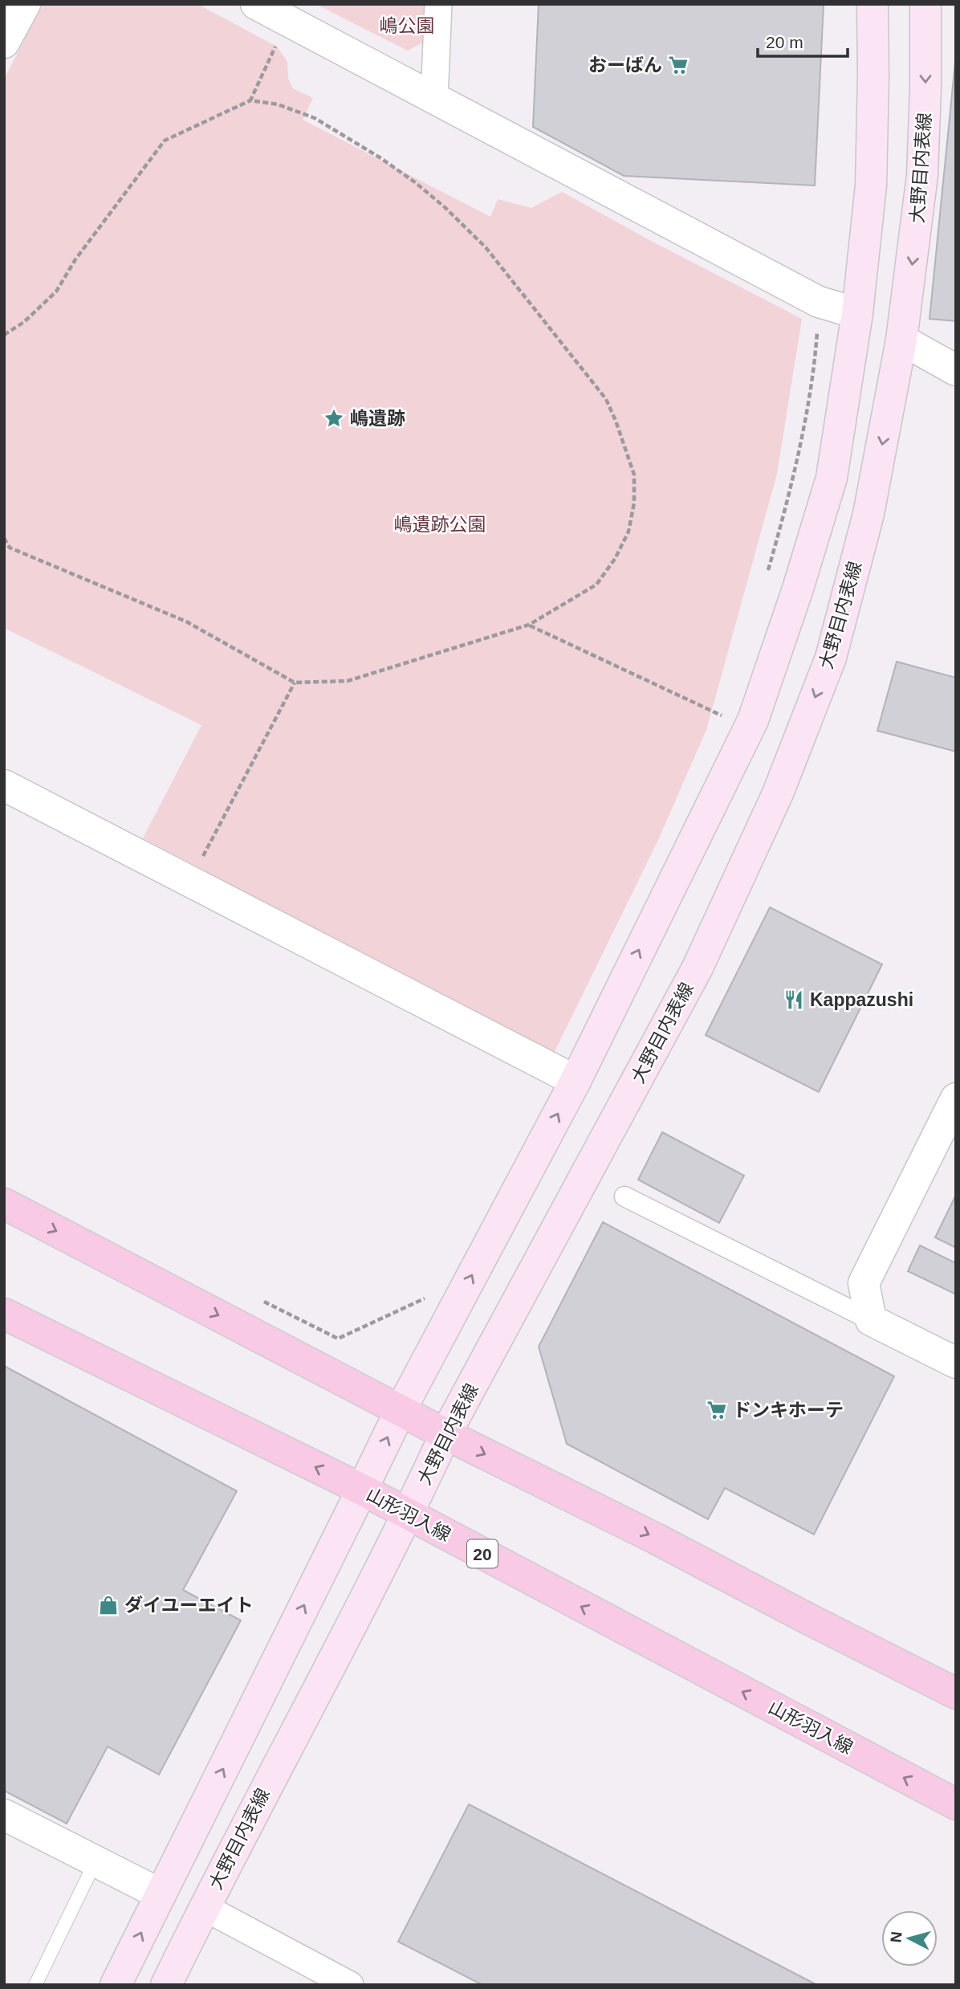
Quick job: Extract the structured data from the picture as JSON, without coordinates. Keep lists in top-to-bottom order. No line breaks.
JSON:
{"streets":{"main road":["大野目内表線","山形羽入線","20"]},"crossings":[["大野目内表線","山形羽入線"]],"parks":["嶋公園","嶋遺跡公園"],"places":{"supermarket":["おーばん","ドンキホーテ"],"place":["嶋遺跡"],"restaurant":["Kappazushi"],"shop":["ダイユーエイト"]},"scale_bar":"20 m","north":"left"}
